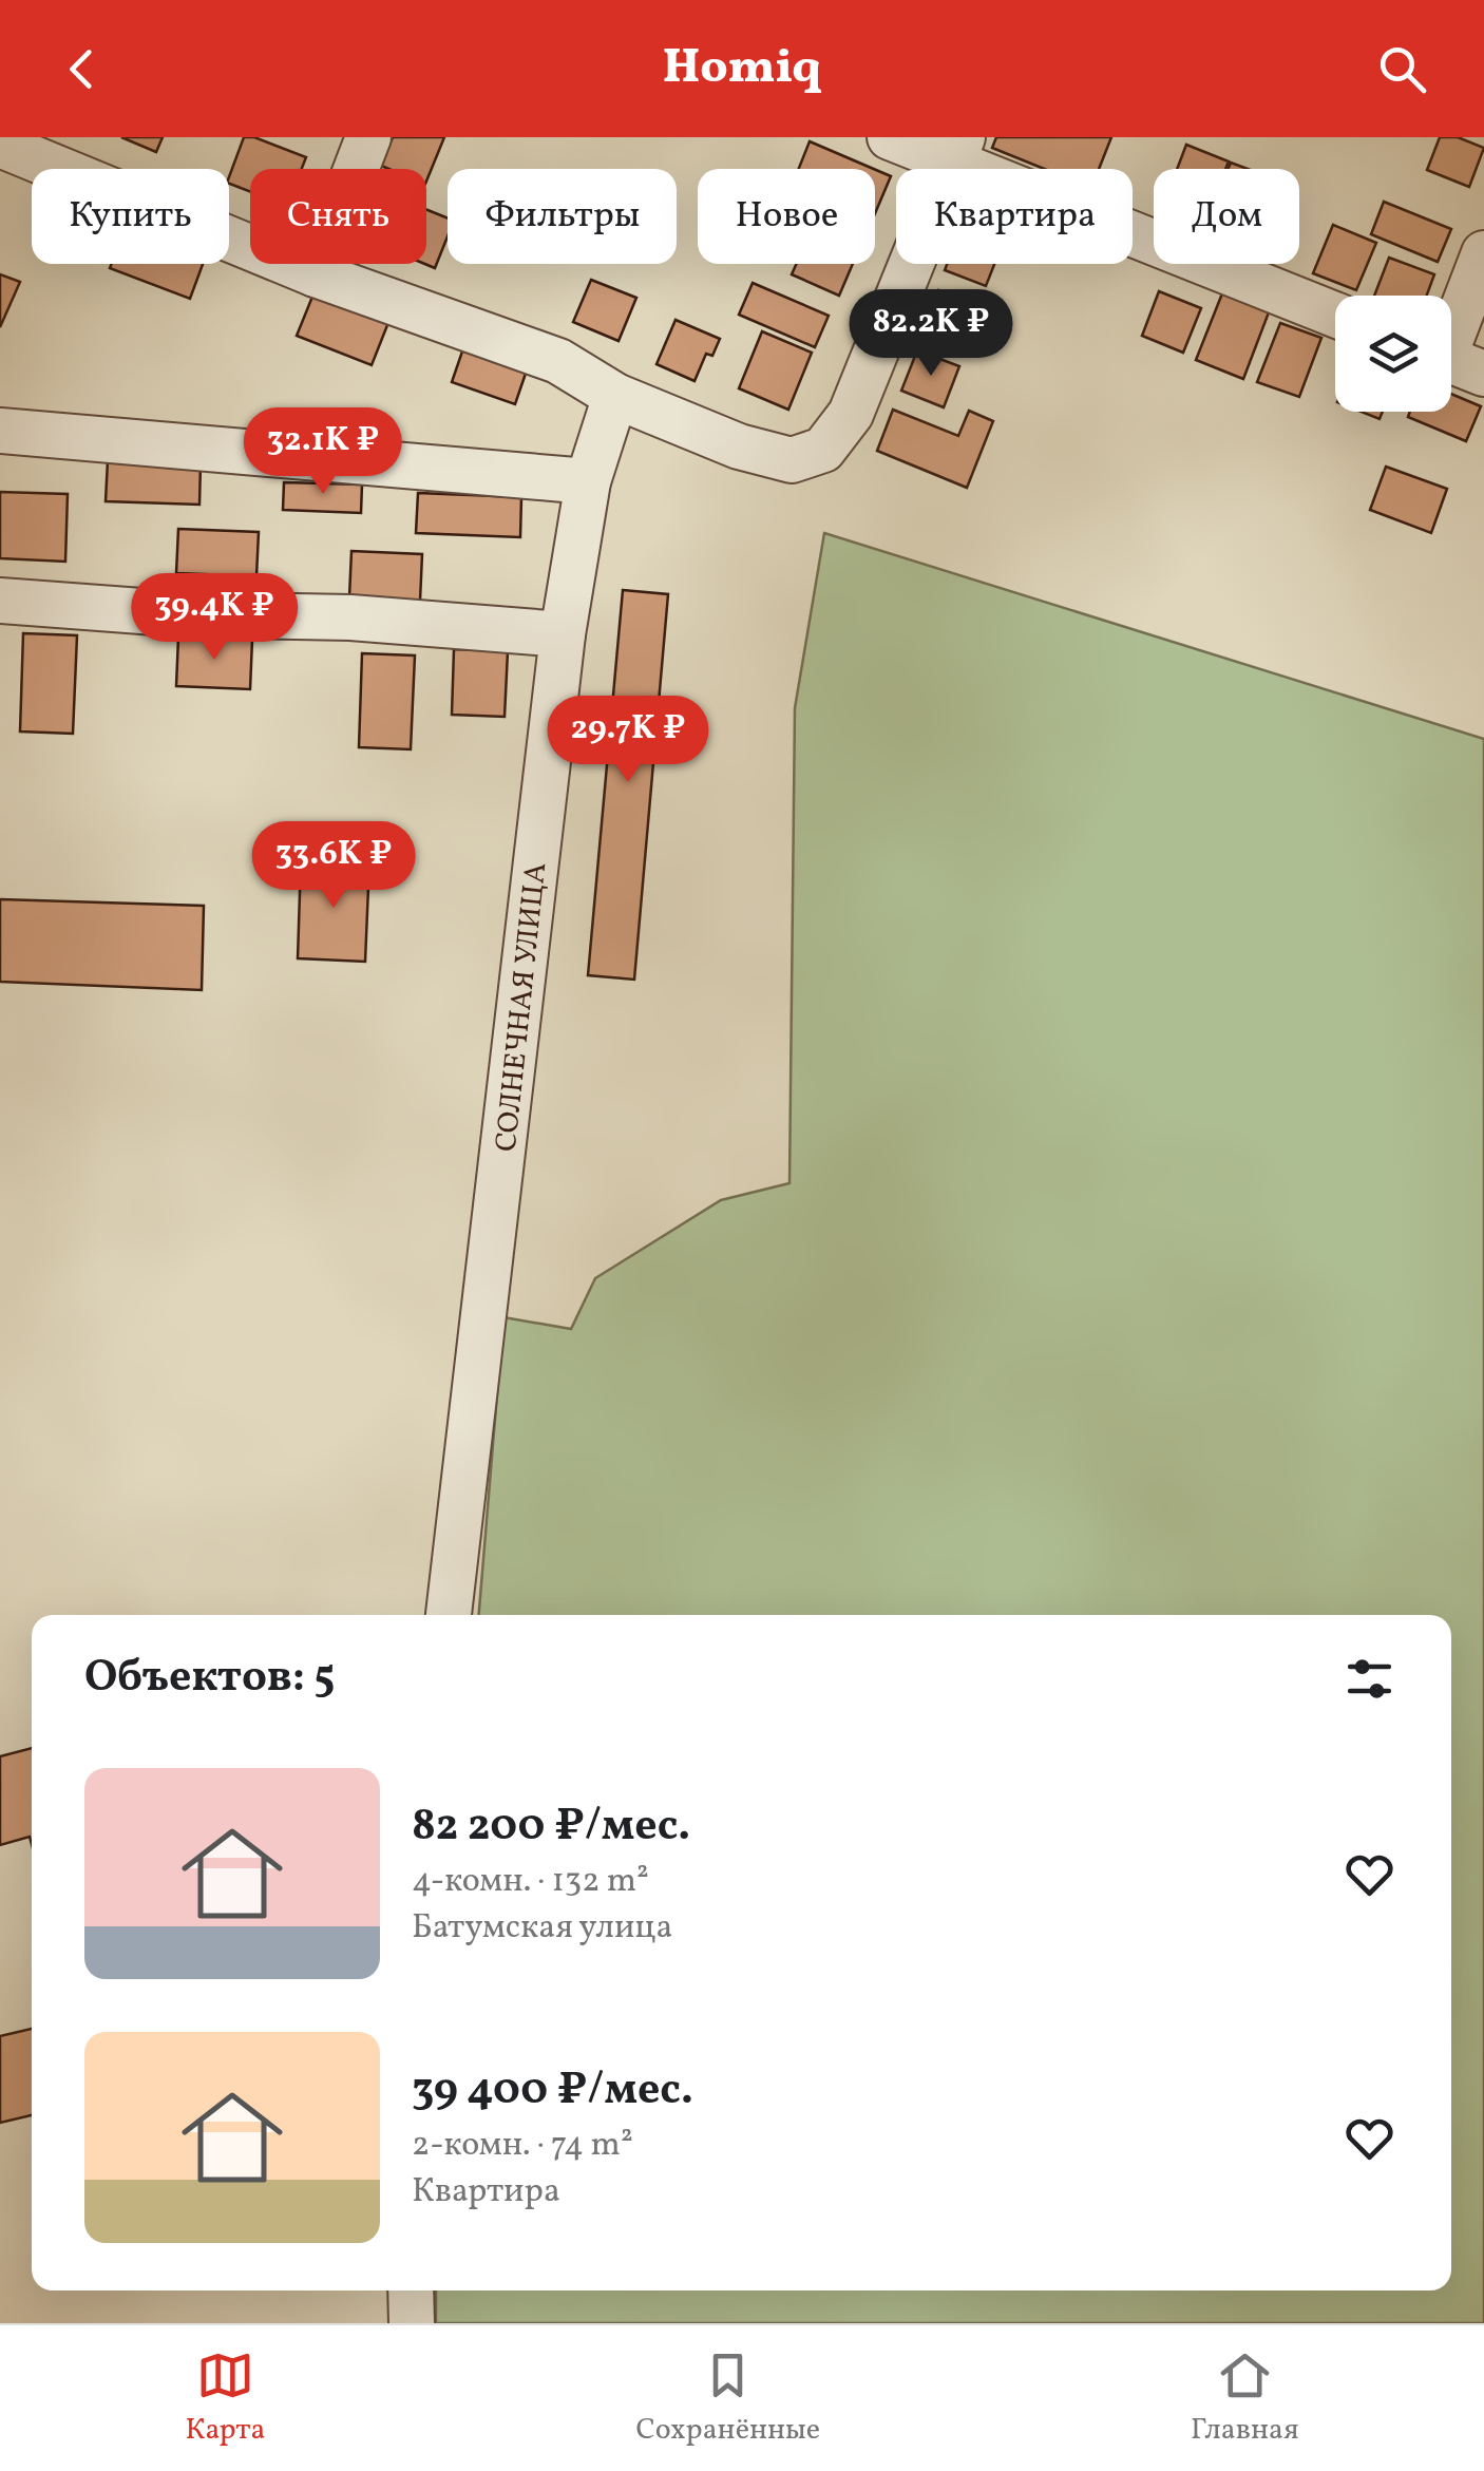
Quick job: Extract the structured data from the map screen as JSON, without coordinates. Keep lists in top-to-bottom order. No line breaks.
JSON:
{"streets":{"street":["СОЛНЕЧНАЯ УЛИЦА"]},"page":{"header":"Homiq","chip":["Купить","Снять","Фильтры","Новое","Квартира","Дом"],"price":["82.2K ₽","32.1K ₽","39.4K ₽","29.7K ₽","33.6K ₽"],"heading":"Объектов: 5","list":[{"name":"82 200 ₽/мес.","note":"4-комн. · 132 m² · Батумская улица"},{"name":"39 400 ₽/мес.","note":"2-комн. · 74 m² · Квартира"}],"tabs":["Карта","Сохранённые","Главная"]}}
